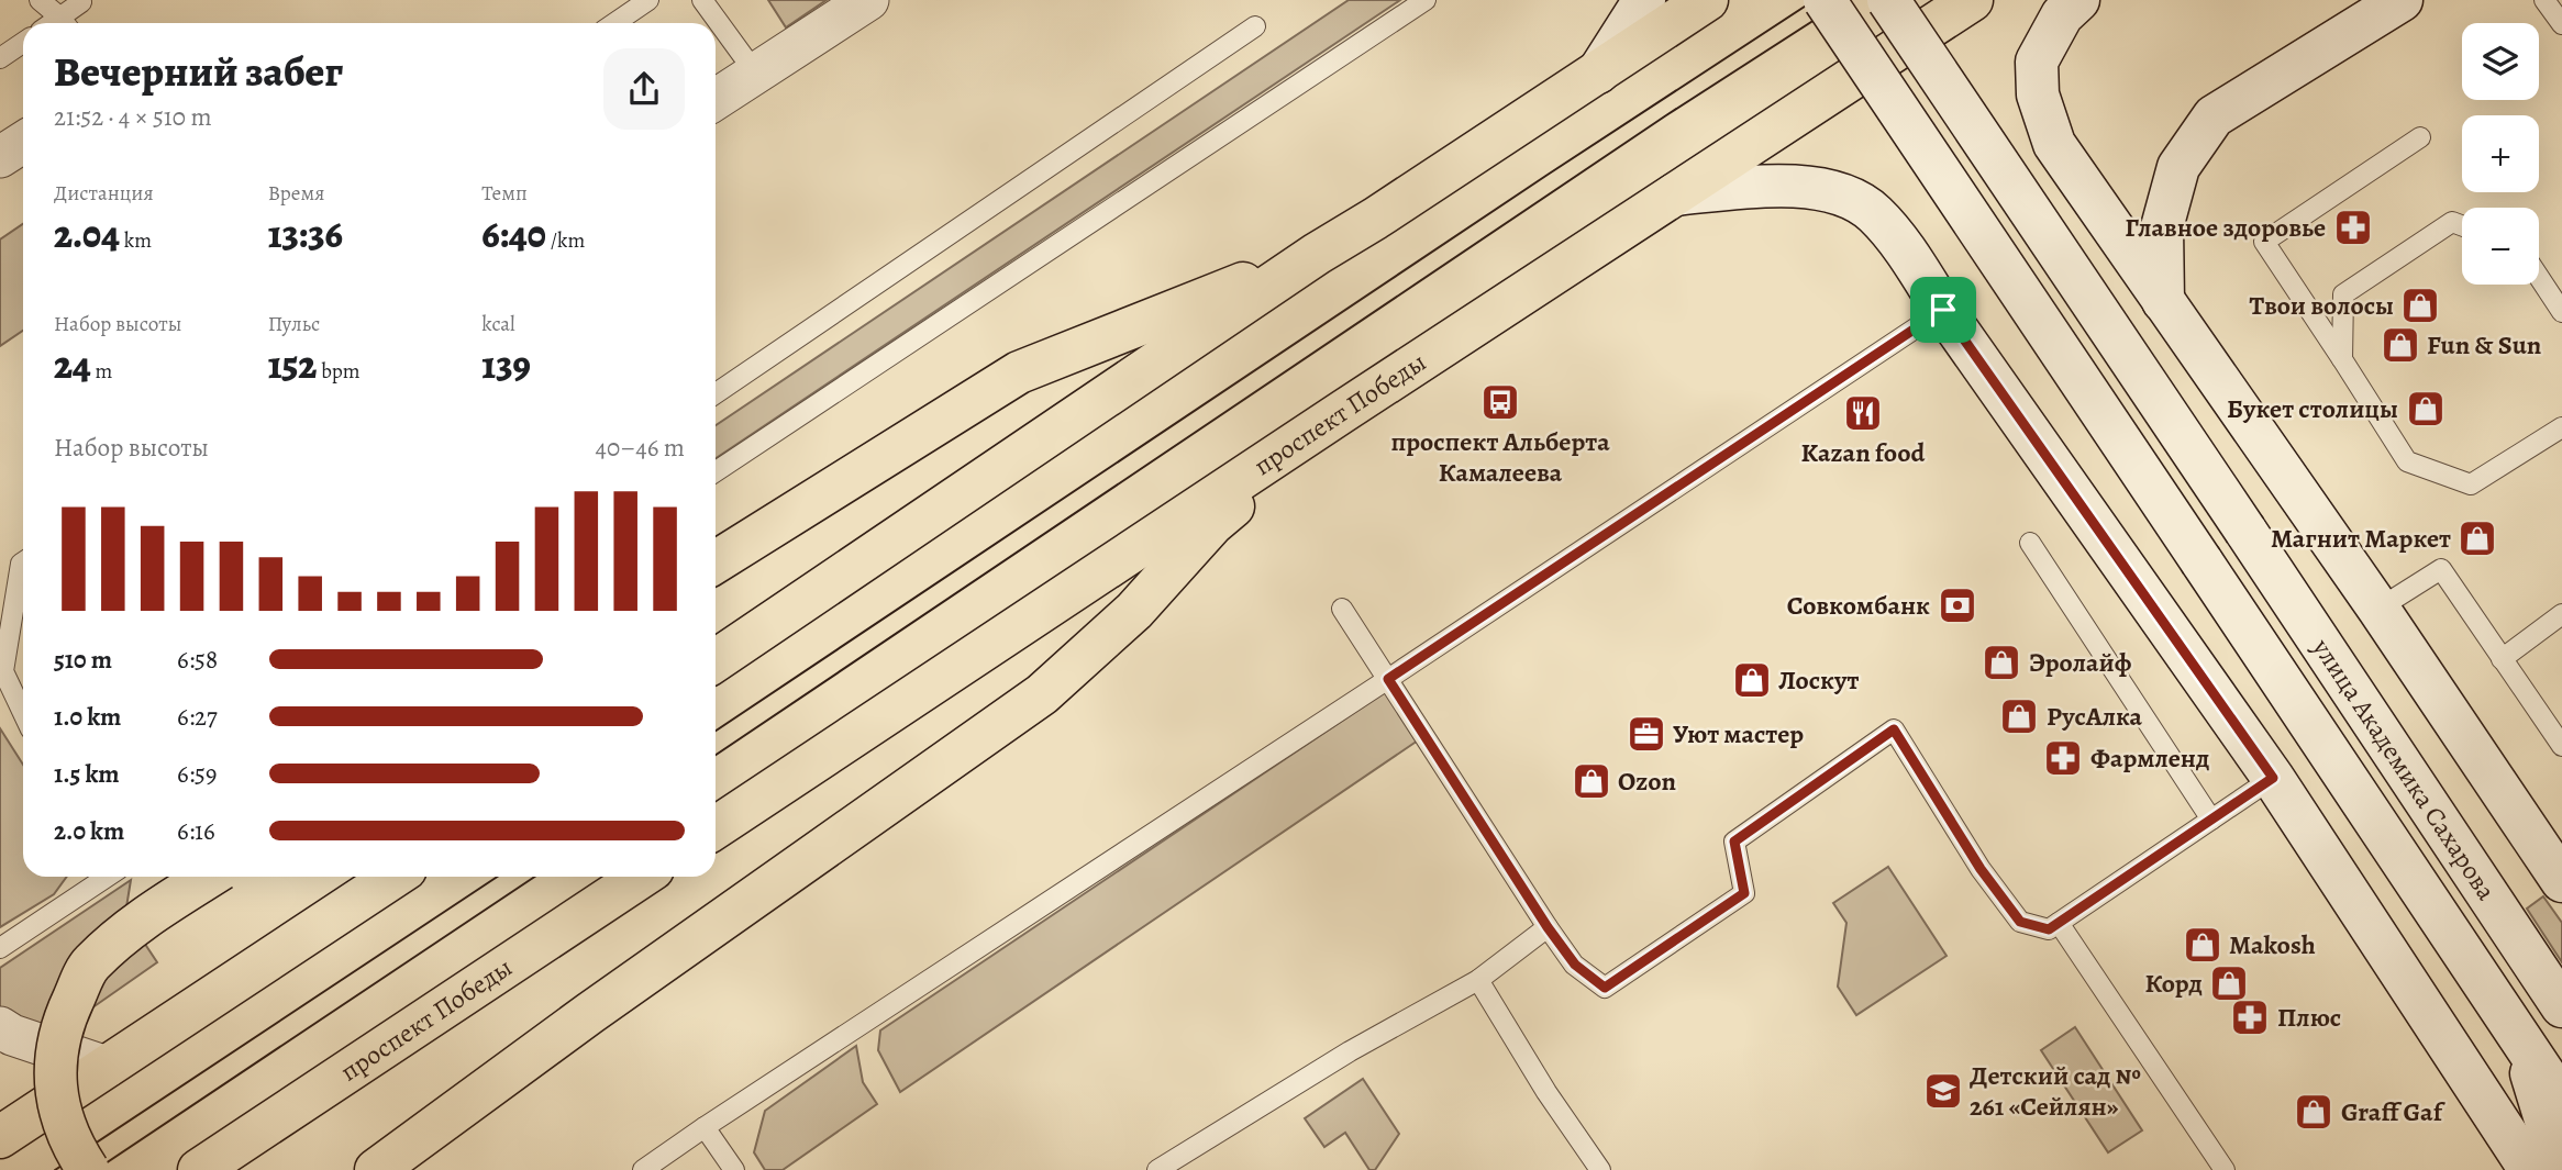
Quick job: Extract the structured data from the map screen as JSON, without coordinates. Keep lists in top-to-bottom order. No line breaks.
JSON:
{"streets":{"main road":["проспект Победы","улица Академика Сахарова"]},"places":{"pharmacy":["Главное здоровье","Фармленд","Плюс"],"shop":["Твои волосы","Fun & Sun","Букет столицы","Магнит Маркет","Эролайф","Лоскут","РусАлка","Ozon","Makosh","Корд","Graff Gaf"],"bus stop":["проспект Альберта Камалеева"],"restaurant":["Kazan food"],"bank":["Совкомбанк"],"office":["Уют мастер"],"school or university":["Детский сад № 261 «Сейлян»"]},"page":{"map_buttons":["+","−"],"heading":["Вечерний забег","21:52 · 4 × 510 m"],"stats":[["Дистанция","2.04 km"],["Время","13:36"],["Темп","6:40 /km"],["Набор высоты","24 m"],["Пульс","152 bpm"],["kcal","139"]],"chart":["Набор высоты","40–46 m"],"list":[{"name":"510 m","note":"6:58"},{"name":"1.0 km","note":"6:27"},{"name":"1.5 km","note":"6:59"},{"name":"2.0 km","note":"6:16"}]}}
